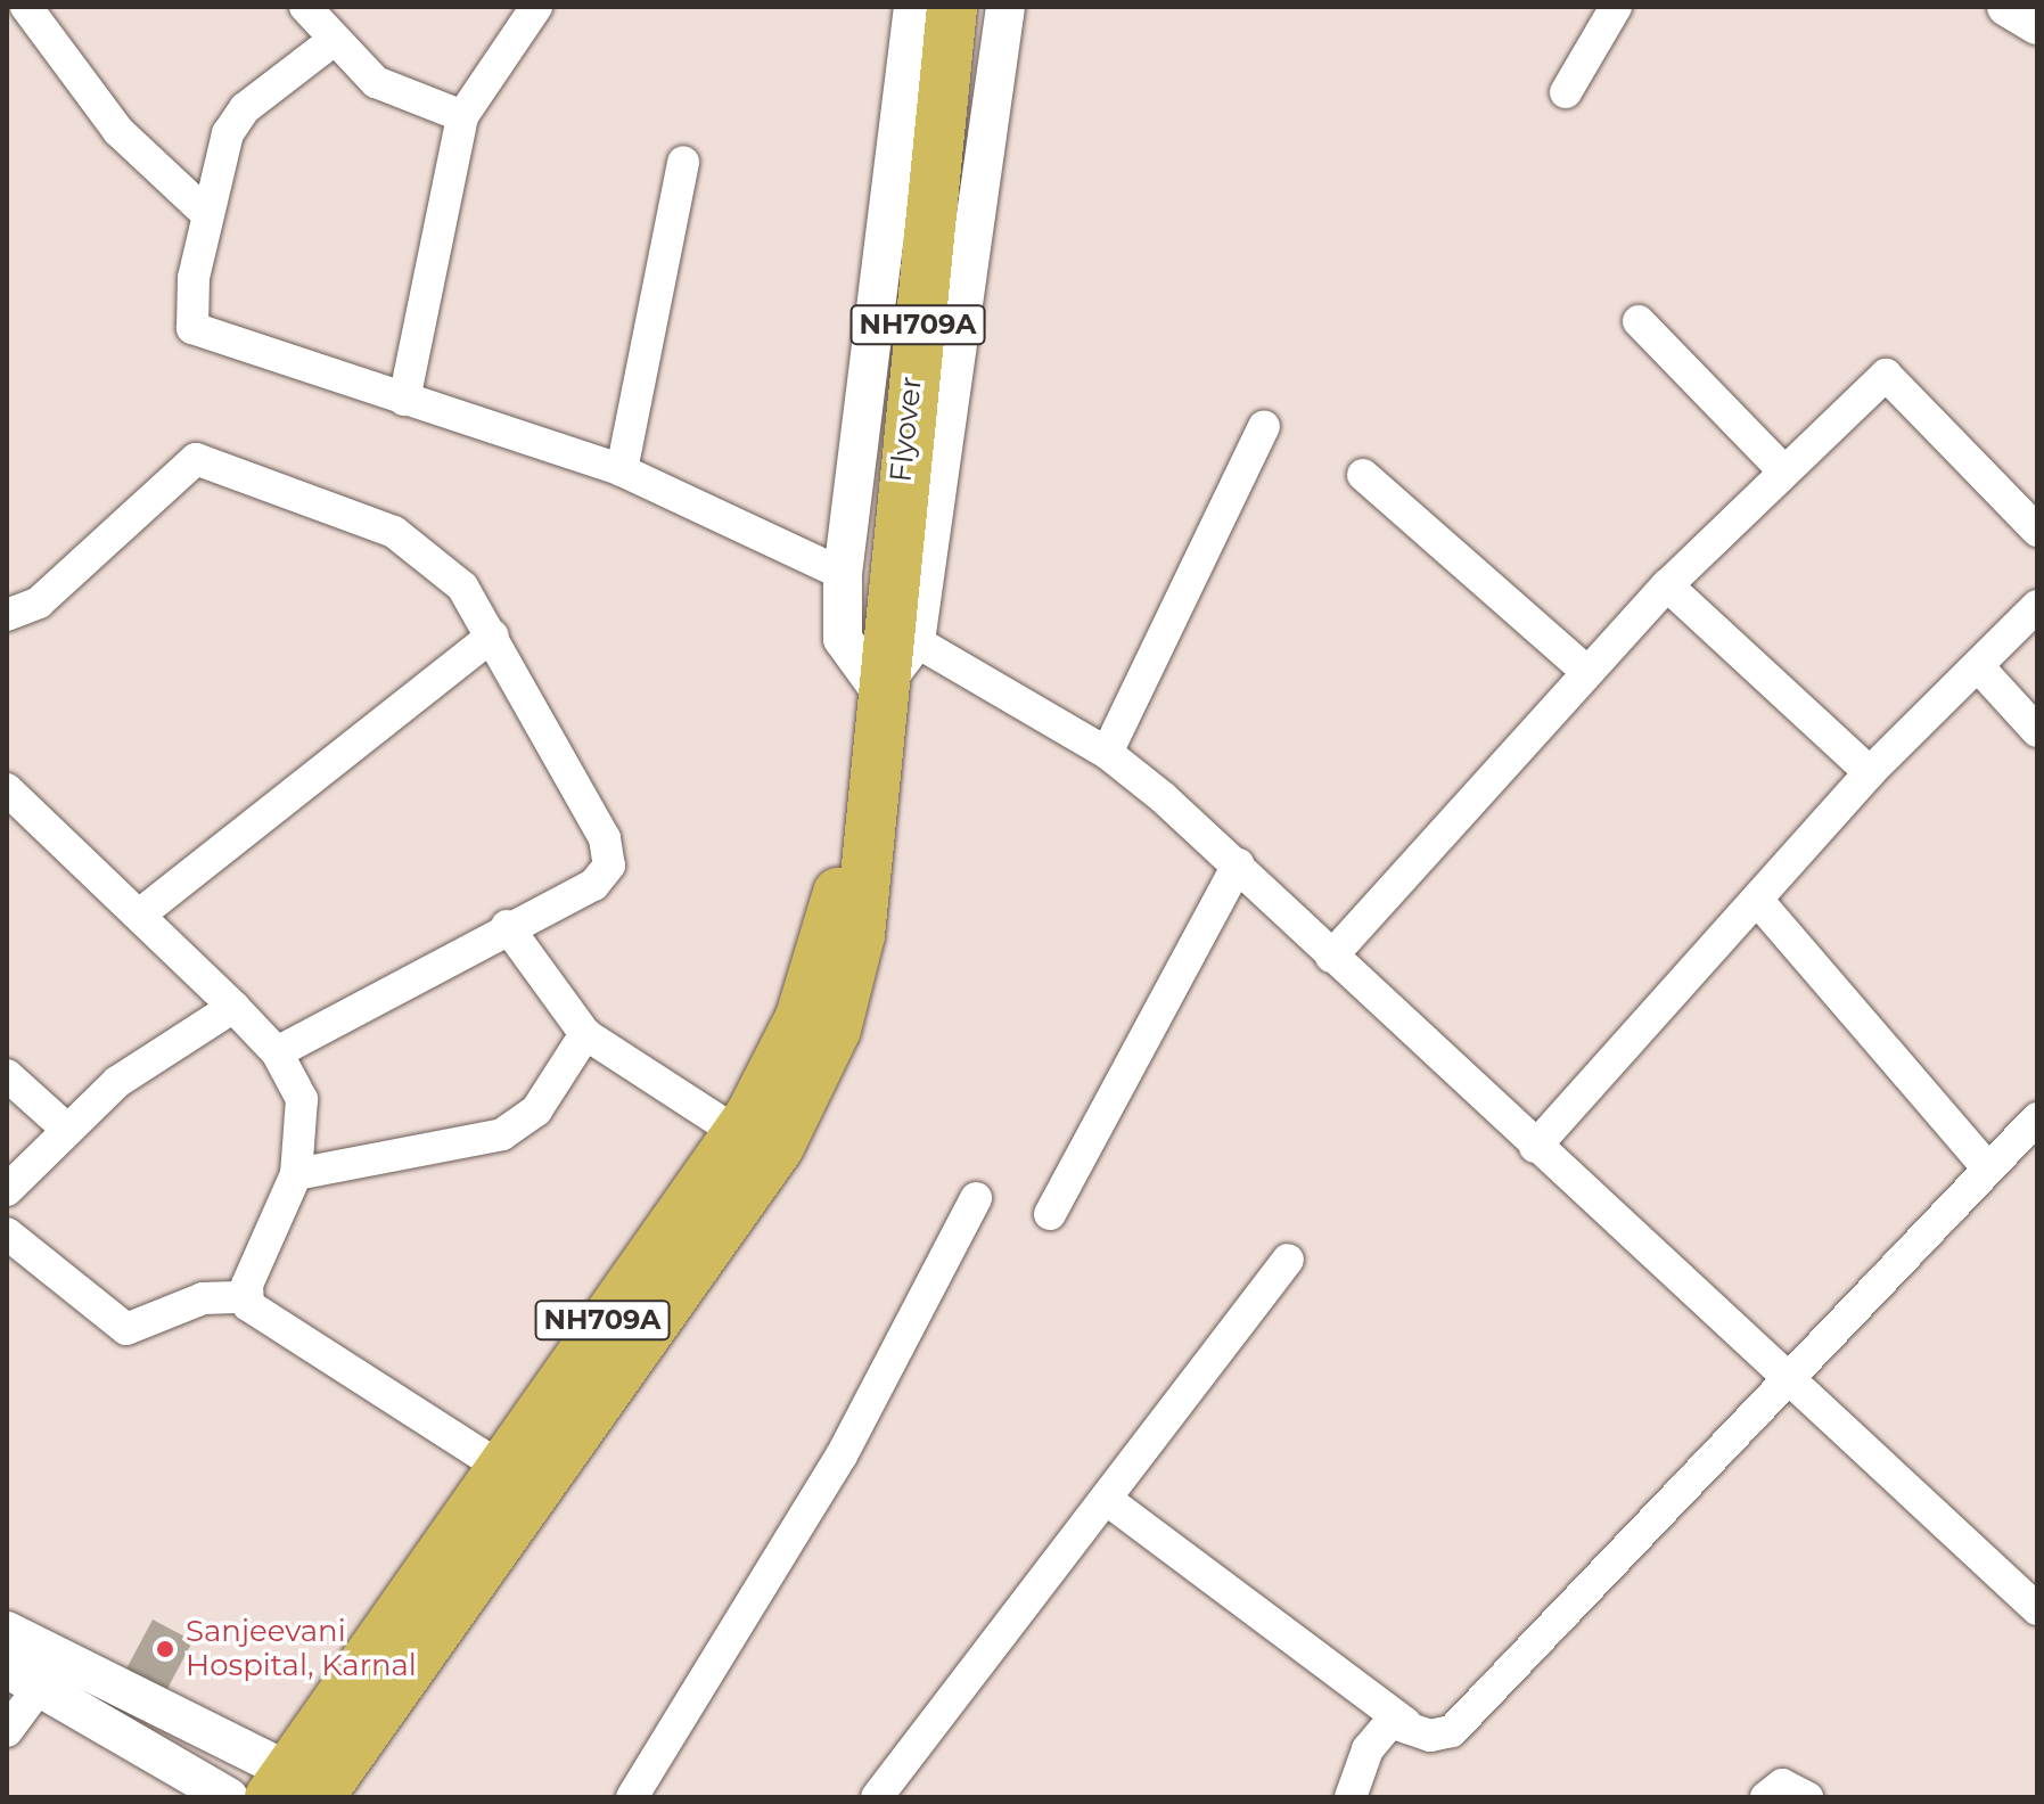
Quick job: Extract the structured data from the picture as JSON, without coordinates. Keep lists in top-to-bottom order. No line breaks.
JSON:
{"streets":{"highway":["NH709A","Flyover"]},"crossings":[["NH709A","Flyover"]],"places":["Sanjeevani Hospital, Karnal"]}
